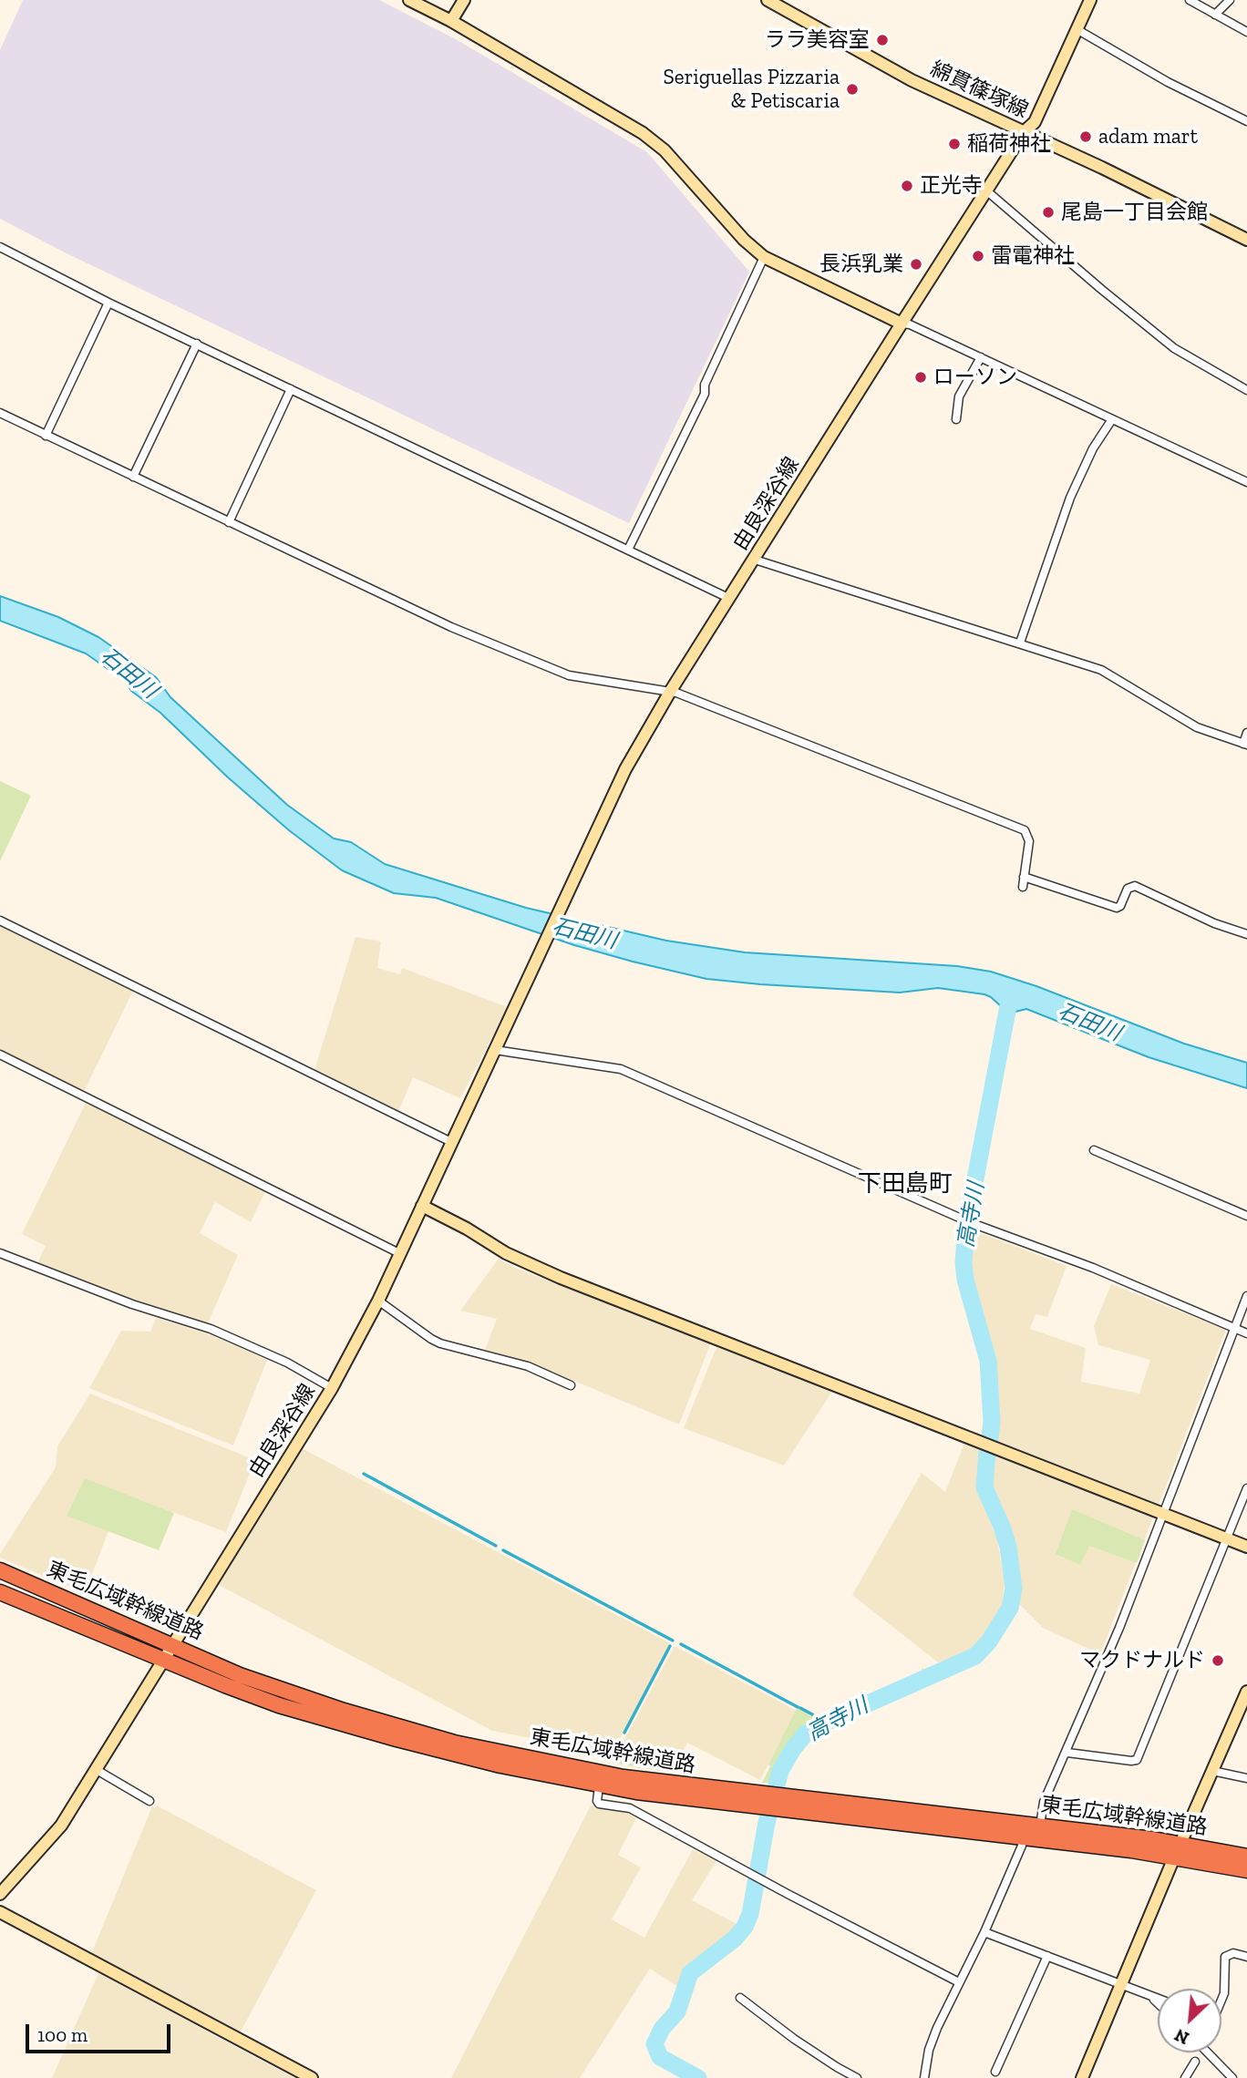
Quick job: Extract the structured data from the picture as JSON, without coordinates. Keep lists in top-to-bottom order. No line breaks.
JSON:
{"streets":{"highway":["東毛広域幹線道路"],"main road":["綿貫篠塚線","由良深谷線"]},"crossings":[["綿貫篠塚線","由良深谷線"],["由良深谷線","東毛広域幹線道路"]],"districts":["下田島町"],"water":["石田川","高寺川"],"places":["ララ美容室","Seriguellas Pizzaria & Petiscaria","adam mart","稲荷神社","正光寺","尾島一丁目会館","雷電神社","長浜乳業","ローソン","マクドナルド"],"scale_bar":"100 m","north":"bottom left"}
